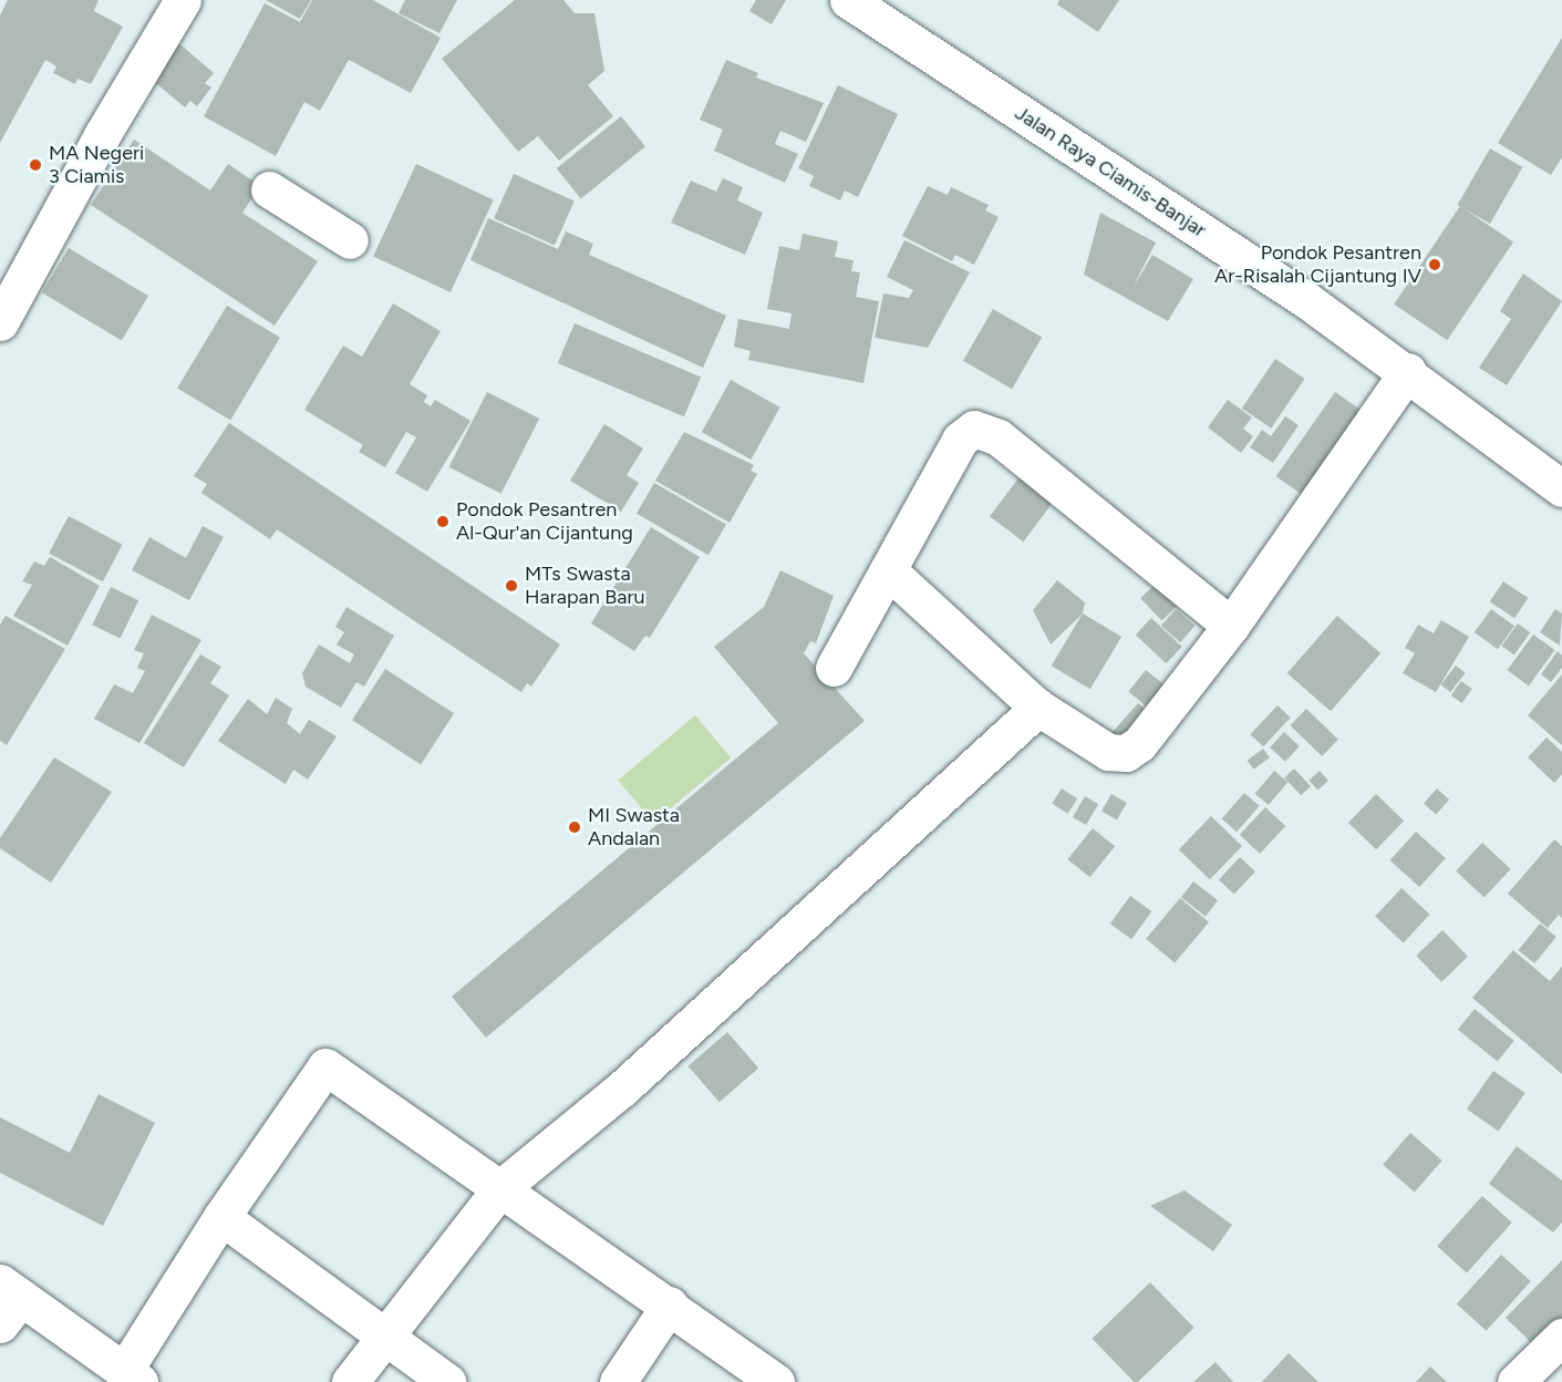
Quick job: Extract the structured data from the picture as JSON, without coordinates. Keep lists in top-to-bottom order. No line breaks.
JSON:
{"streets":{"main road":["Jalan Raya Ciamis-Banjar"]},"places":["MA Negeri 3 Ciamis","Pondok Pesantren Ar-Risalah Cijantung IV","Pondok Pesantren Al-Qur'an Cijantung","MTs Swasta Harapan Baru","MI Swasta Andalan"]}
